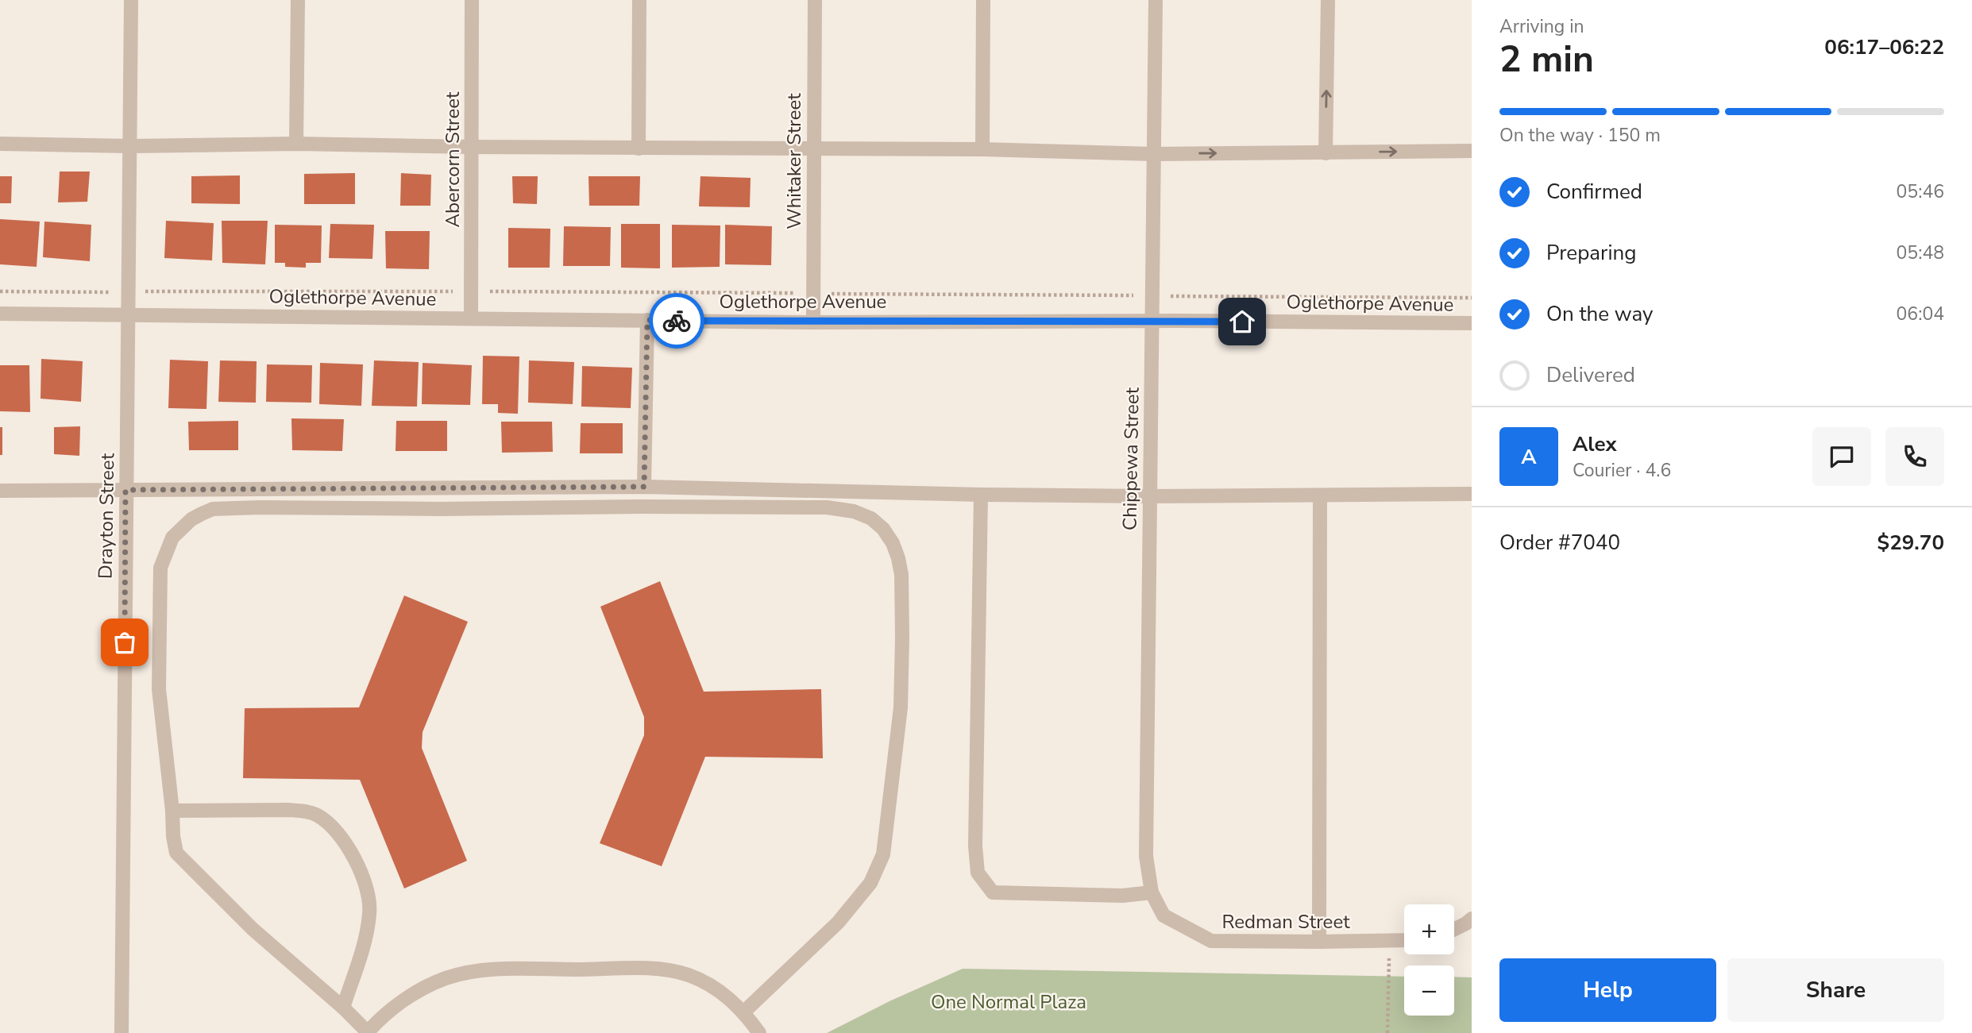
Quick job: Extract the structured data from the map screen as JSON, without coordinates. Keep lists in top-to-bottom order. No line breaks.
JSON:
{"streets":{"street":["Abercorn Street","Whitaker Street","Oglethorpe Avenue","Chippewa Street","Drayton Street","Redman Street"]},"crossings":[["Abercorn Street","Oglethorpe Avenue"],["Whitaker Street","Oglethorpe Avenue"],["Oglethorpe Avenue","Chippewa Street"],["Oglethorpe Avenue","Drayton Street"],["Chippewa Street","Redman Street"]],"parks":["One Normal Plaza"],"page":{"heading":["2 min","Arriving in","06:17–06:22"],"panel":["Alex","Courier · 4.6","Order #7040","$29.70"],"bar":"On the way · 150 m","list":[["Confirmed","05:46"],["Preparing","05:48"],["On the way","06:04"],"Delivered"],"round":"A","map_buttons":["+","−"],"buttons":["Help","Share"]}}
